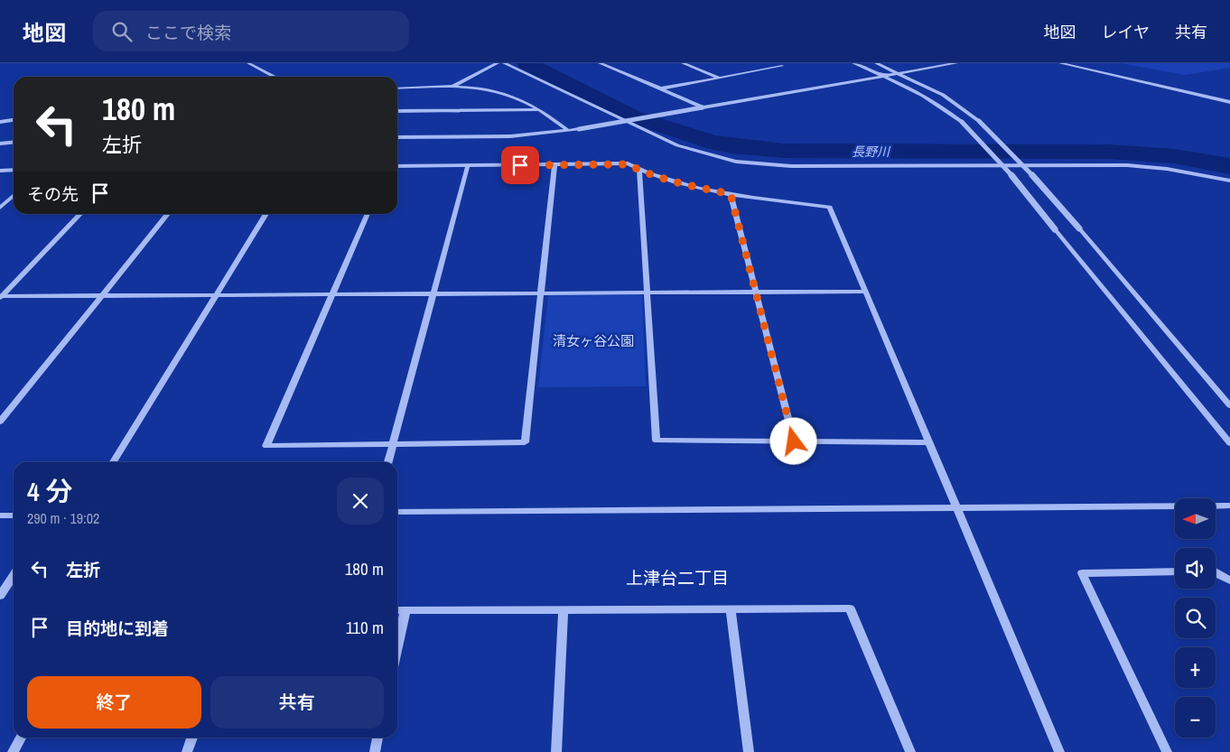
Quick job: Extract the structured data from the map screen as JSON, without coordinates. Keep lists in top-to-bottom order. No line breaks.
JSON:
{"districts":["上津台二丁目"],"water":["長野川"],"parks":["清女ヶ谷公園"],"north":"left","page":{"header":"地図","search":"ここで検索","nav":["地図","レイヤ","共有"],"turn":["180 m","左折"],"then":"その先","heading":["4 分","290 m · 19:02"],"map_buttons":["+","−"],"list":[{"name":"左折","value":"180 m"},{"name":"目的地に到着","value":"110 m"}],"buttons":["終了","共有"]}}
